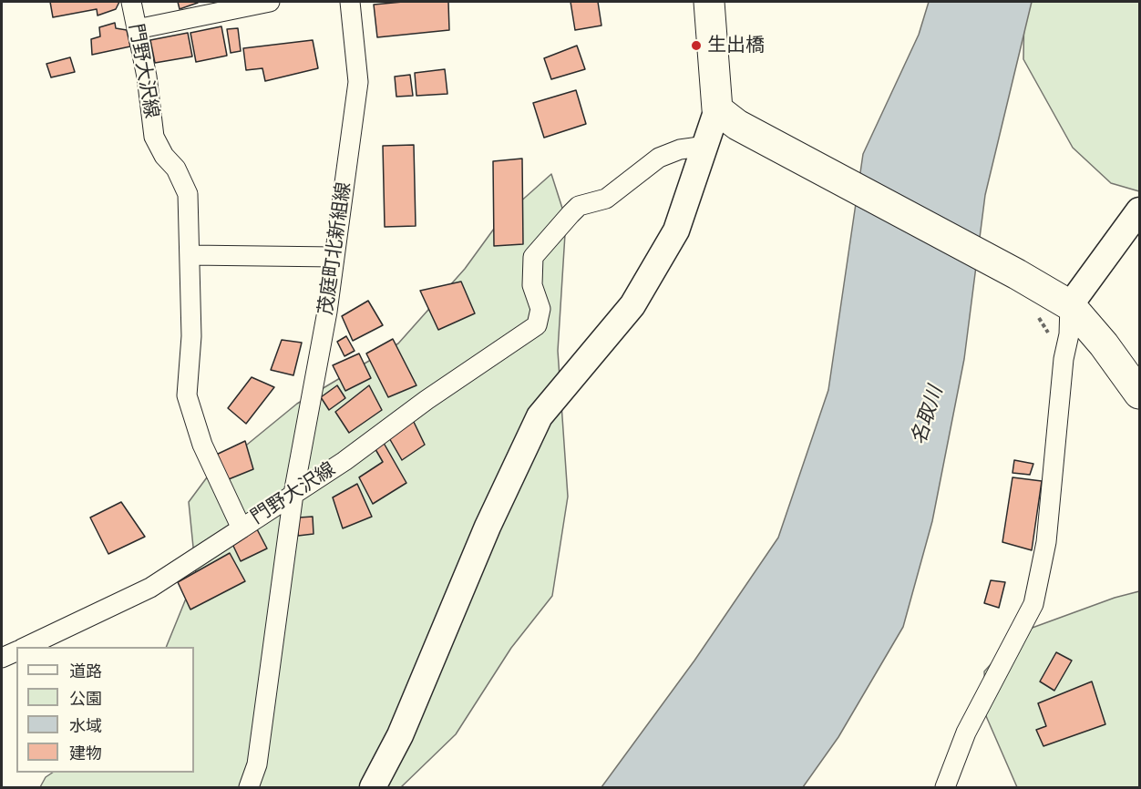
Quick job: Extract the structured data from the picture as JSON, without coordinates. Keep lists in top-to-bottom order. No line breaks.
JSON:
{"streets":{"street":["門野大沢線","茂庭町北新組線"]},"crossings":[["門野大沢線","茂庭町北新組線"]],"water":["名取川"],"places":["生出橋"],"legend":["道路","公園","水域","建物"]}
